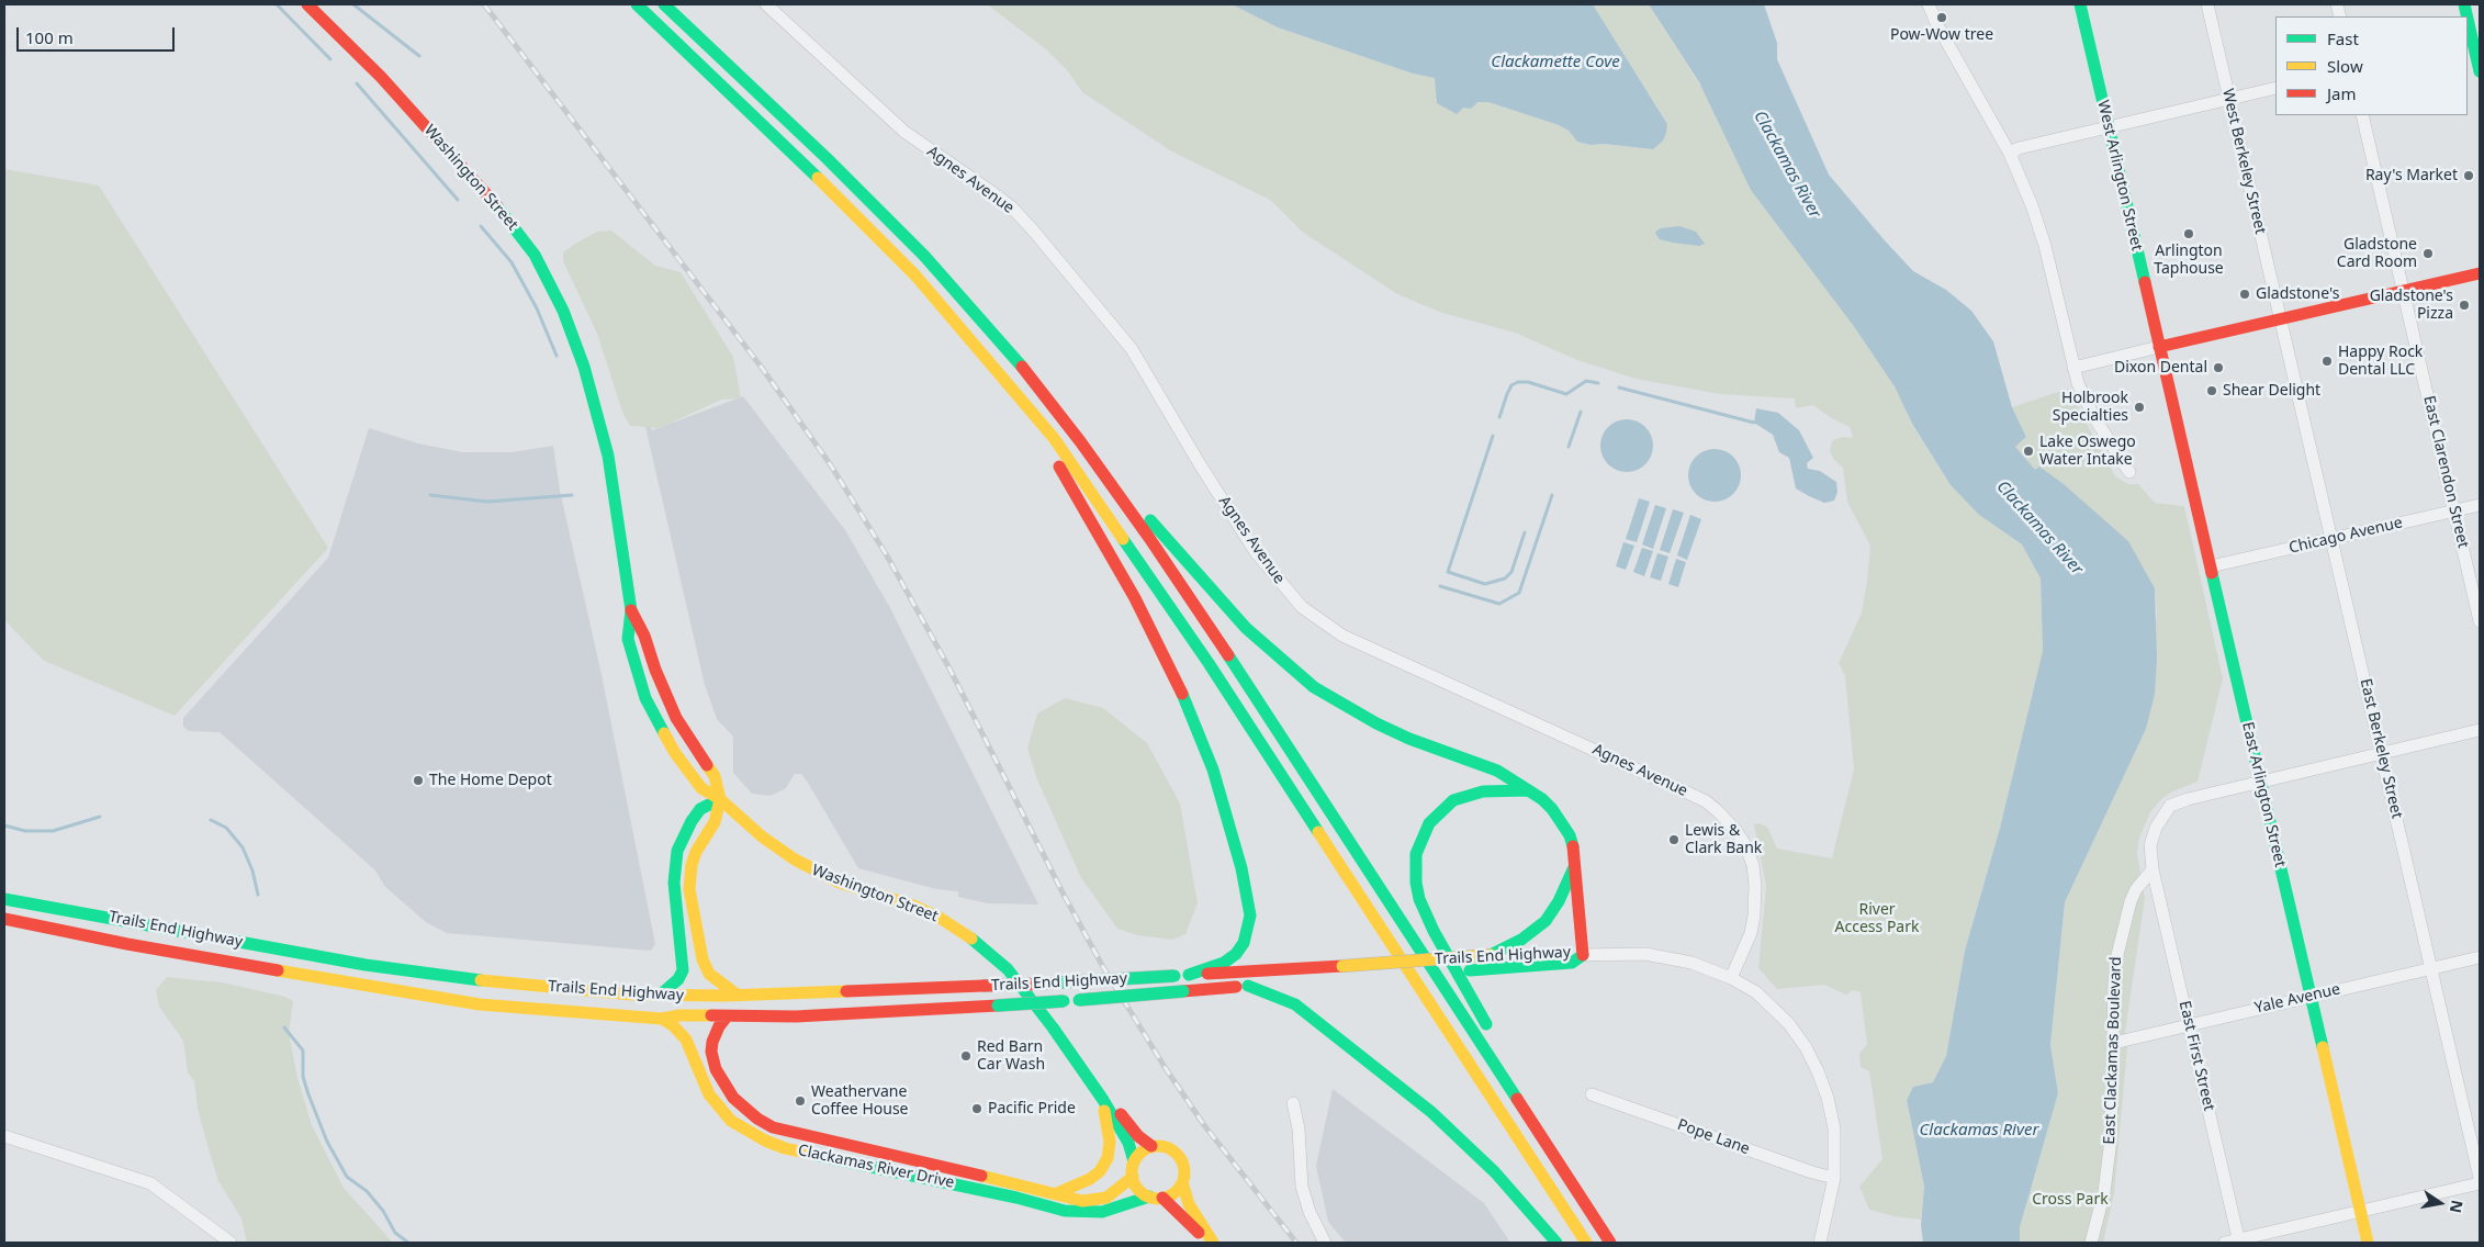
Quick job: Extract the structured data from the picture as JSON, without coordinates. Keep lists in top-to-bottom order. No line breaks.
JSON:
{"streets":{"main road":["West Arlington Street","Washington Street","East Arlington Street","Trails End Highway","Clackamas River Drive"],"street":["West Berkeley Street","Agnes Avenue","East Clarendon Street","Chicago Avenue","East Berkeley Street","Yale Avenue","East Clackamas Boulevard","East First Street","Pope Lane"]},"crossings":[["West Berkeley Street","East Berkeley Street"],["West Arlington Street","East Arlington Street"],["Washington Street","Clackamas River Drive"],["East Clarendon Street","Chicago Avenue"],["Chicago Avenue","East Berkeley Street"],["Chicago Avenue","East Arlington Street"],["East Berkeley Street","Yale Avenue"],["East Arlington Street","Yale Avenue"],["Trails End Highway","Clackamas River Drive"],["Yale Avenue","East Clackamas Boulevard"],["Yale Avenue","East First Street"],["East Clackamas Boulevard","East First Street"]],"water":["Clackamette Cove","Clackamas River"],"parks":["River Access Park","Cross Park"],"places":["Pow-Wow tree","Ray's Market","Arlington Taphouse","Gladstone Card Room","Gladstone's","Gladstone's Pizza","Happy Rock Dental LLC","Dixon Dental","Shear Delight","Holbrook Specialties","Lake Oswego Water Intake","The Home Depot","Lewis & Clark Bank","Red Barn Car Wash","Weathervane Coffee House","Pacific Pride"],"legend":["Fast","Slow","Jam"],"scale_bar":"100 m","north":"right"}
